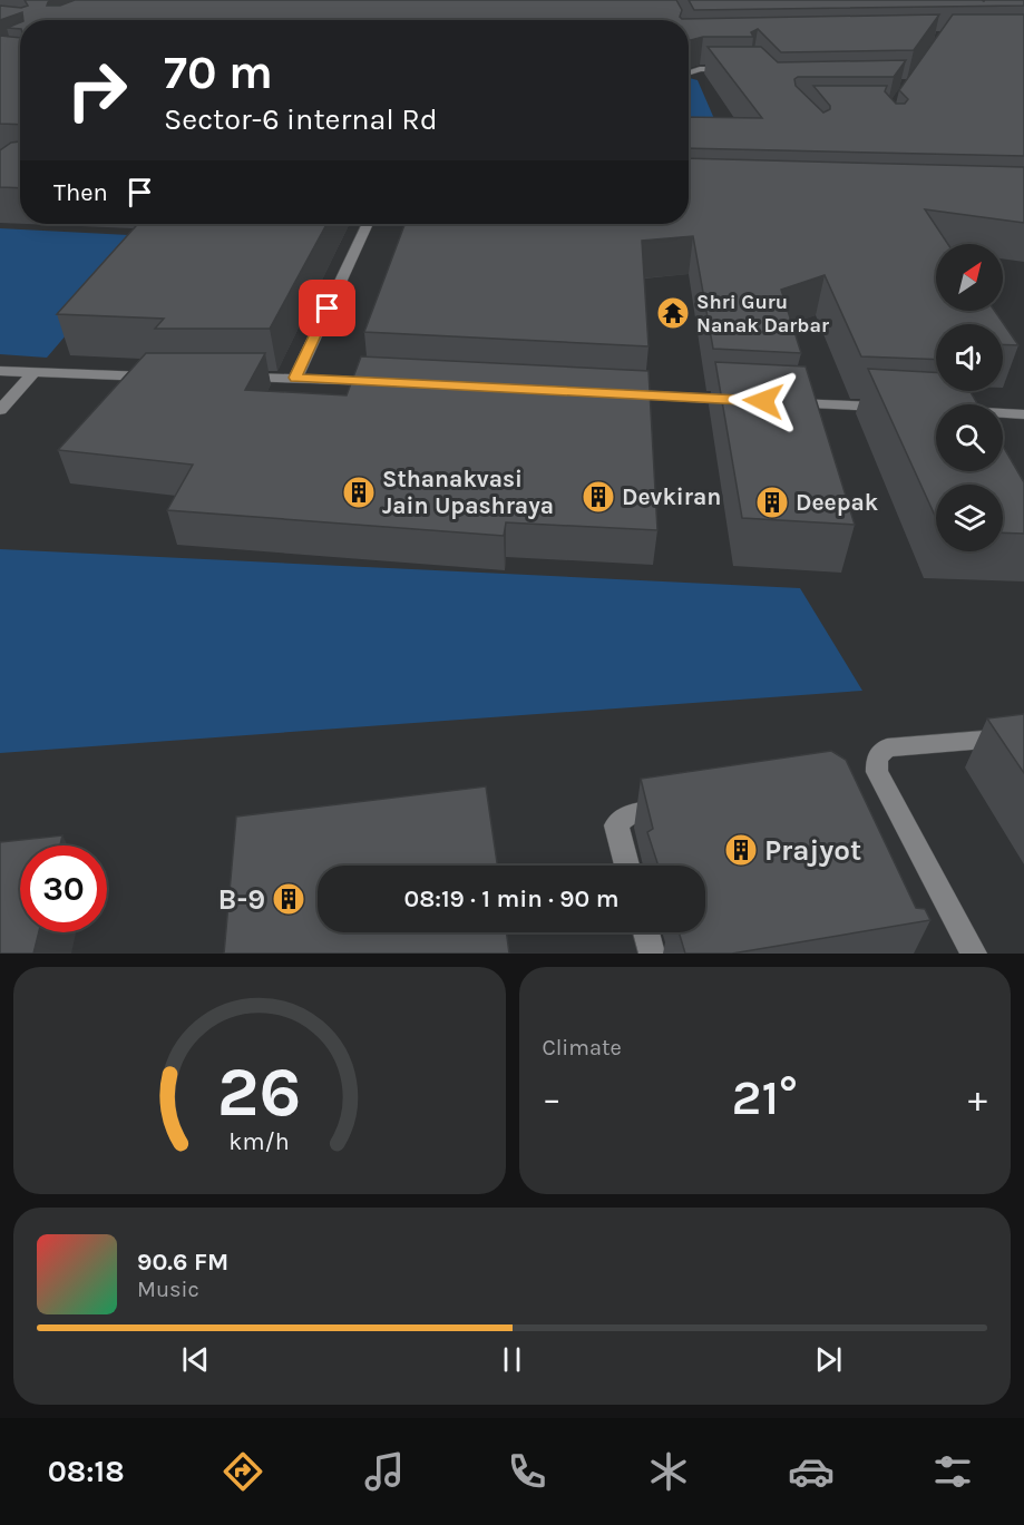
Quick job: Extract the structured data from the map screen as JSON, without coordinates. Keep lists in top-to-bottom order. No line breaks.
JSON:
{"places":{"temple":["Shri Guru Nanak Darbar"],"building":["Sthanakvasi Jain Upashraya","Devkiran","Deepak","Prajyot","B-9"]},"north":"top right","page":{"turn":["70 m","Sector-6 internal Rd"],"then":"Then","limit":"30","trip":"08:19 · 1 min · 90 m","tile":"Climate","heat":["−","21°","+"],"song":["90.6 FM","Music"],"tabs":"08:18","gauge":["26","km/h"]}}
